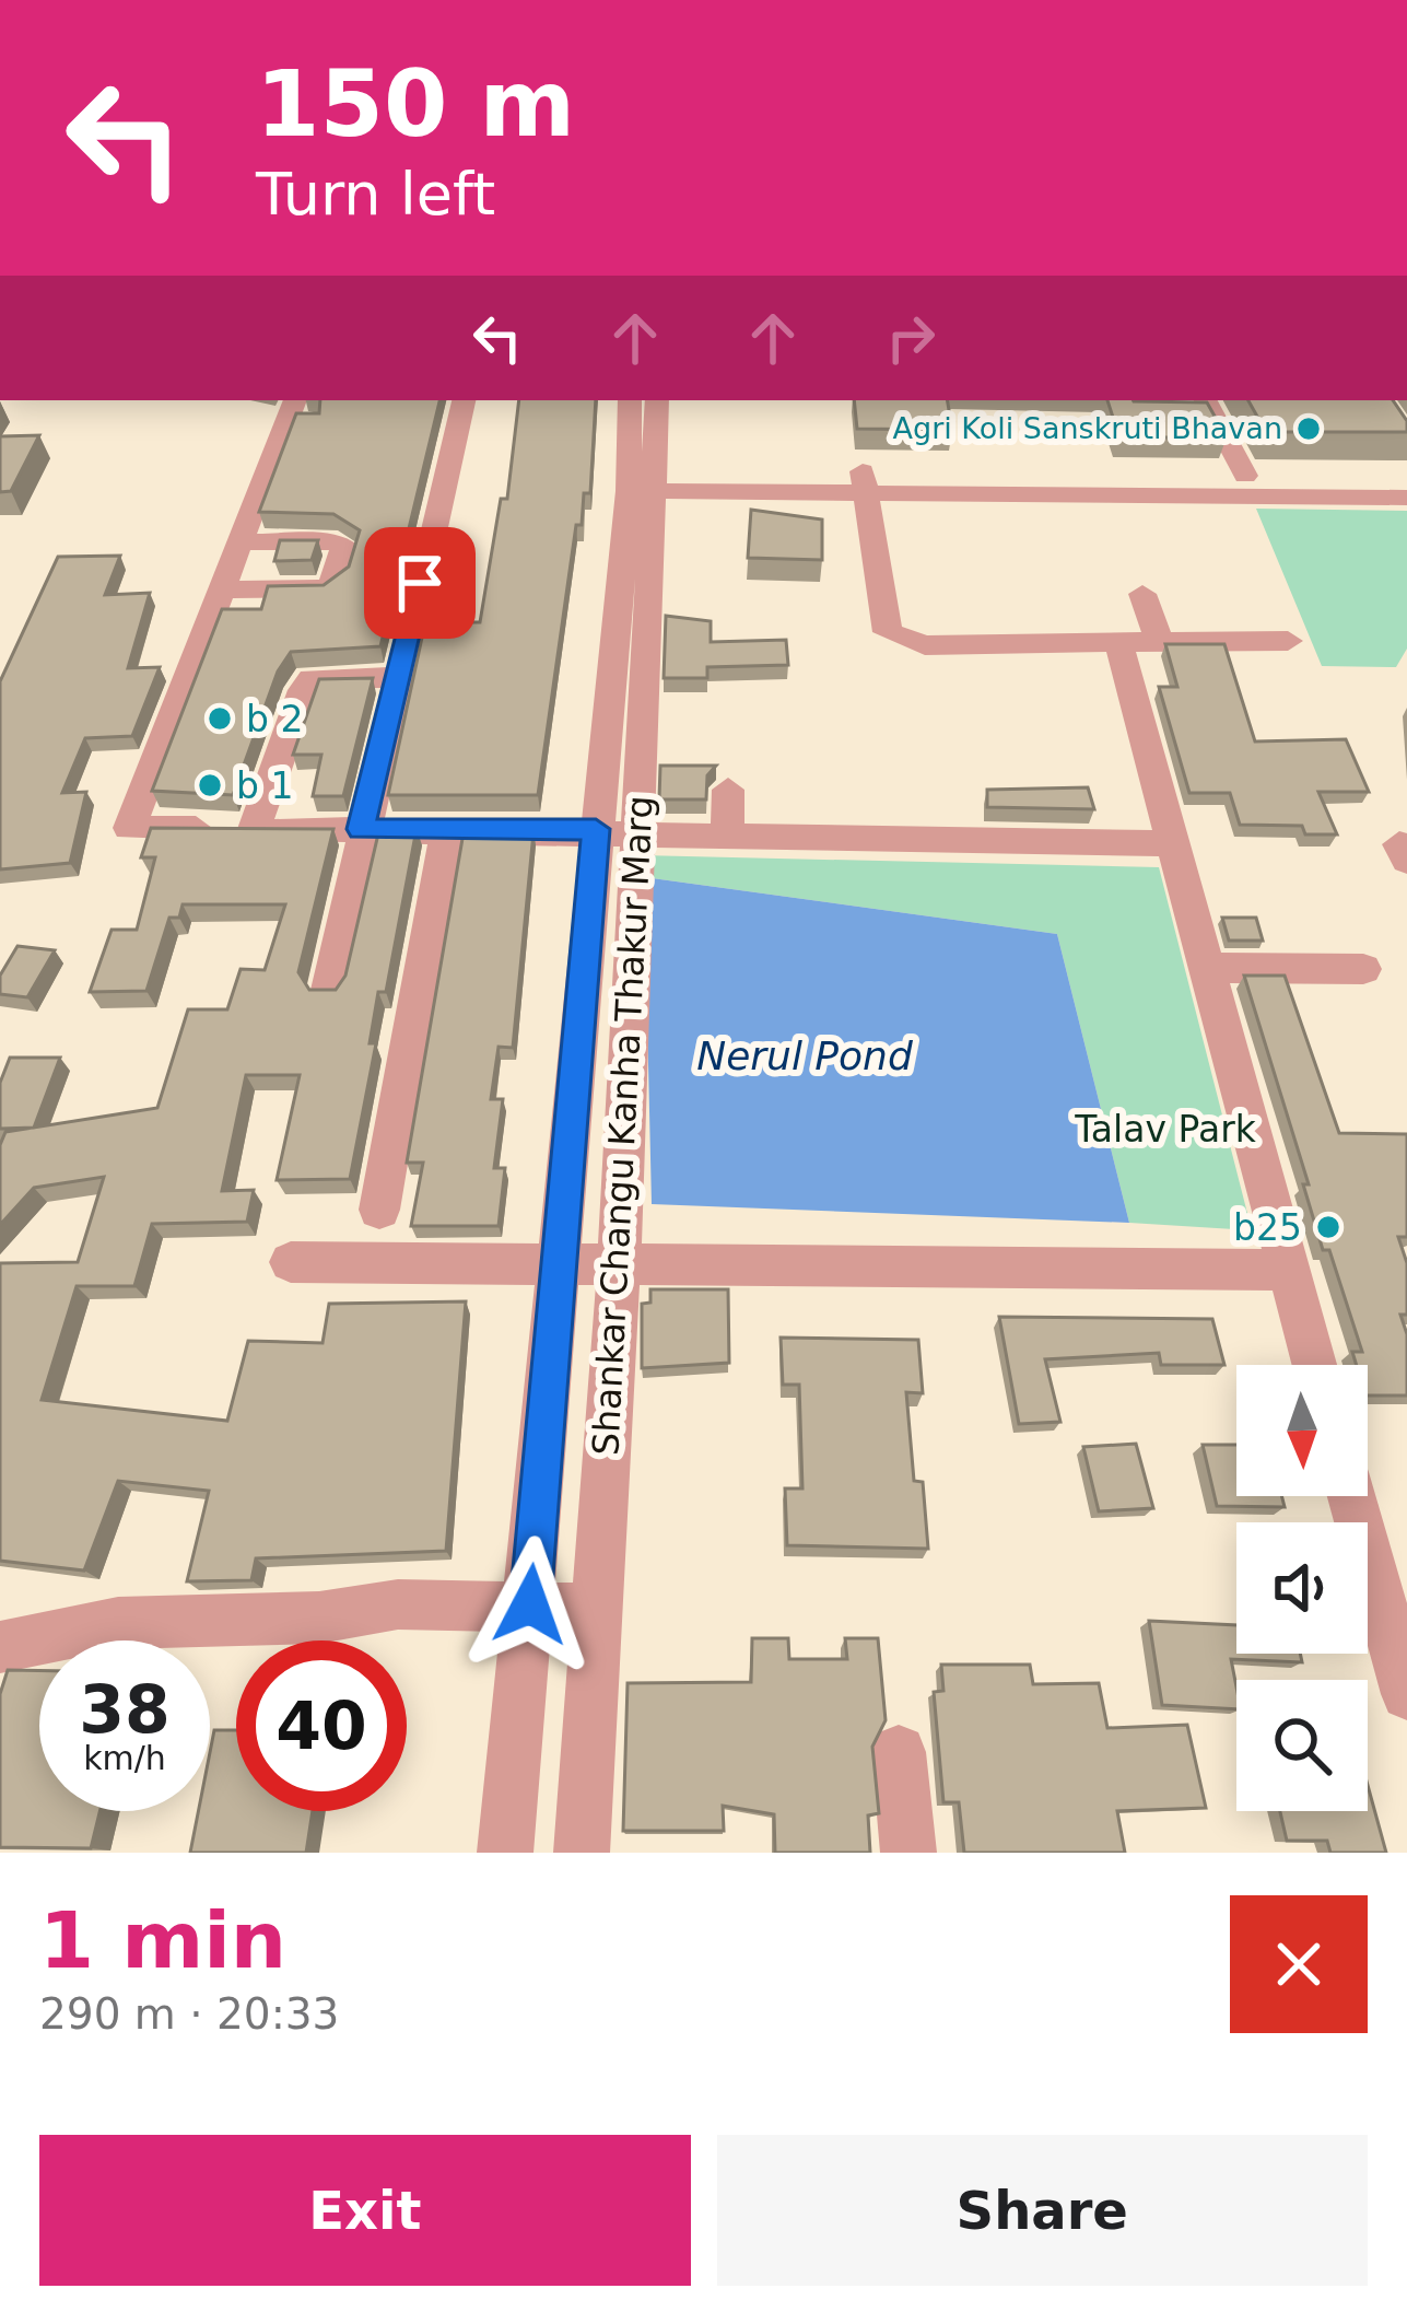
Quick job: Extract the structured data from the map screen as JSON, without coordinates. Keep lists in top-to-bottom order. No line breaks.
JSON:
{"streets":{"street":["Shankar Changu Kanha Thakur Marg"]},"water":["Nerul Pond"],"parks":["Talav Park"],"places":["Agri Koli Sanskruti Bhavan","b 2","b 1","b25"],"north":"bottom","page":{"turn":["150 m","Turn left"],"speed":"38 km/h","limit":"40","heading":["1 min","290 m · 20:33"],"buttons":["Exit","Share"]}}
